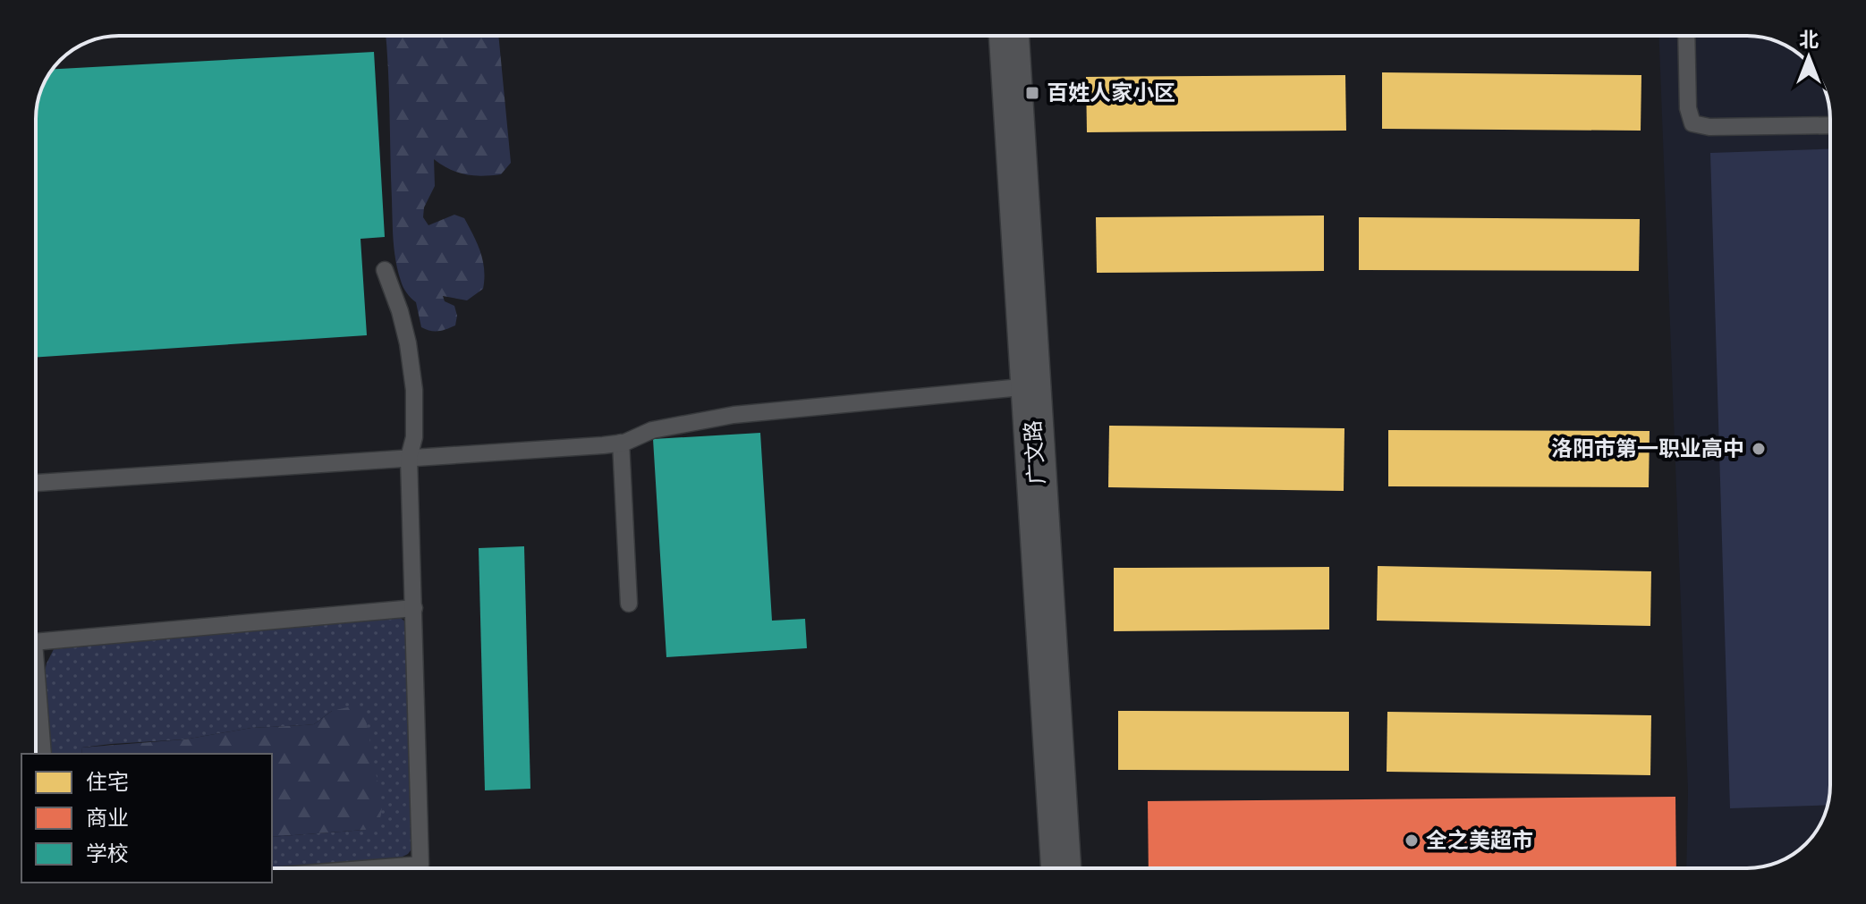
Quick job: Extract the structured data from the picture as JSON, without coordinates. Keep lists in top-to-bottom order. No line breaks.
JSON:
{"streets":{"street":["广文路"]},"places":{"transit":["百姓人家小区"],"other":["洛阳市第一职业高中","全之美超市"]},"legend":["住宅","商业","学校"],"north":"top"}
